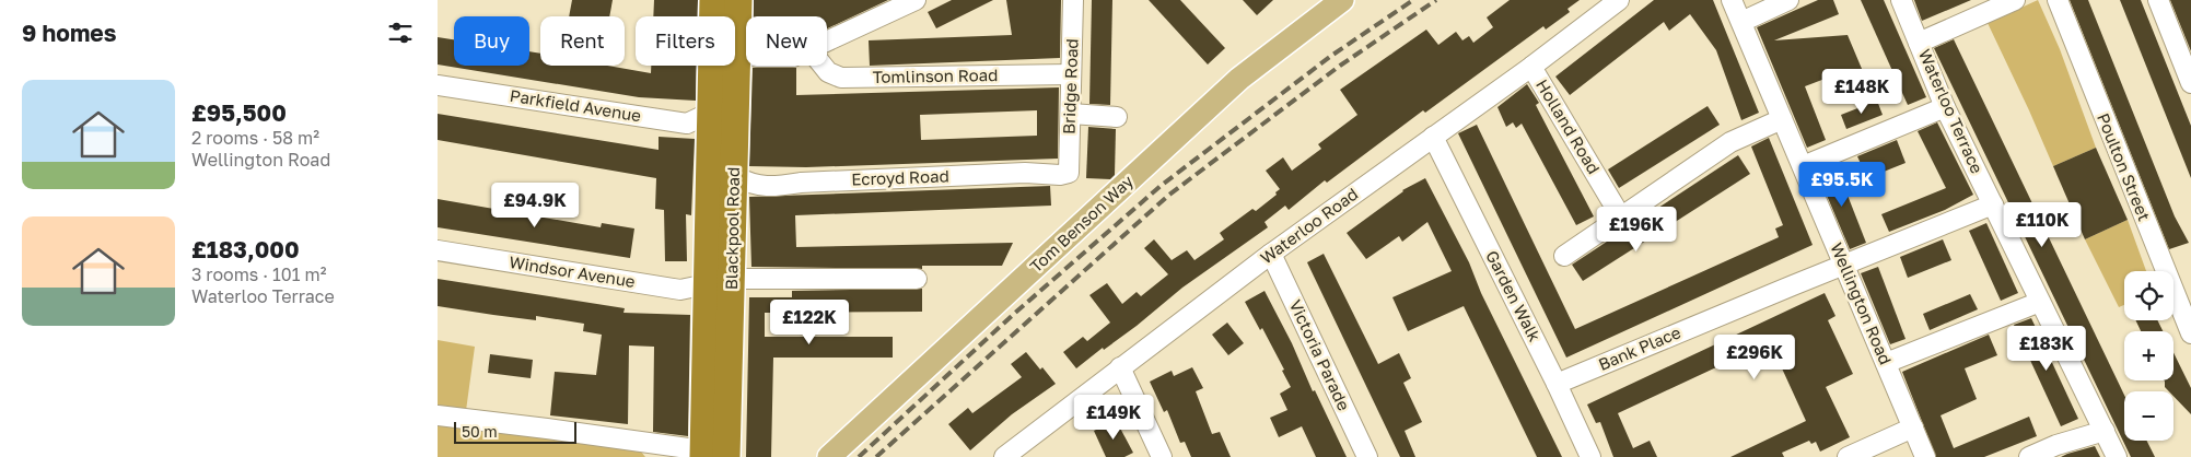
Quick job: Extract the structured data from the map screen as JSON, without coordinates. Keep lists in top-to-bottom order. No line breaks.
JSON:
{"streets":{"highway":["Blackpool Road"],"main road":["Tom Benson Way"],"street":["Tomlinson Road","Bridge Road","Parkfield Avenue","Waterloo Terrace","Holland Road","Poulton Street","Ecroyd Road","Waterloo Road","Windsor Avenue","Garden Walk","Wellington Road","Bank Place","Victoria Parade"]},"crossings":[["Tomlinson Road","Bridge Road"],["Bridge Road","Ecroyd Road"],["Parkfield Avenue","Blackpool Road"],["Waterloo Terrace","Bank Place"],["Holland Road","Waterloo Road"],["Ecroyd Road","Blackpool Road"],["Waterloo Road","Garden Walk"],["Waterloo Road","Victoria Parade"],["Blackpool Road","Windsor Avenue"],["Garden Walk","Bank Place"],["Wellington Road","Bank Place"]],"scale_bar":"50 m","page":{"heading":"9 homes","chip":["Buy","Rent","Filters","New"],"list":[{"name":"£95,500","note":"2 rooms · 58 m² · Wellington Road"},{"name":"£183,000","note":"3 rooms · 101 m² · Waterloo Terrace"}],"price":["£148K","£95.5K","£94.9K","£110K","£196K","£122K","£183K","£296K","£149K"],"map_buttons":["+","−"],"scale":"50 m"}}
